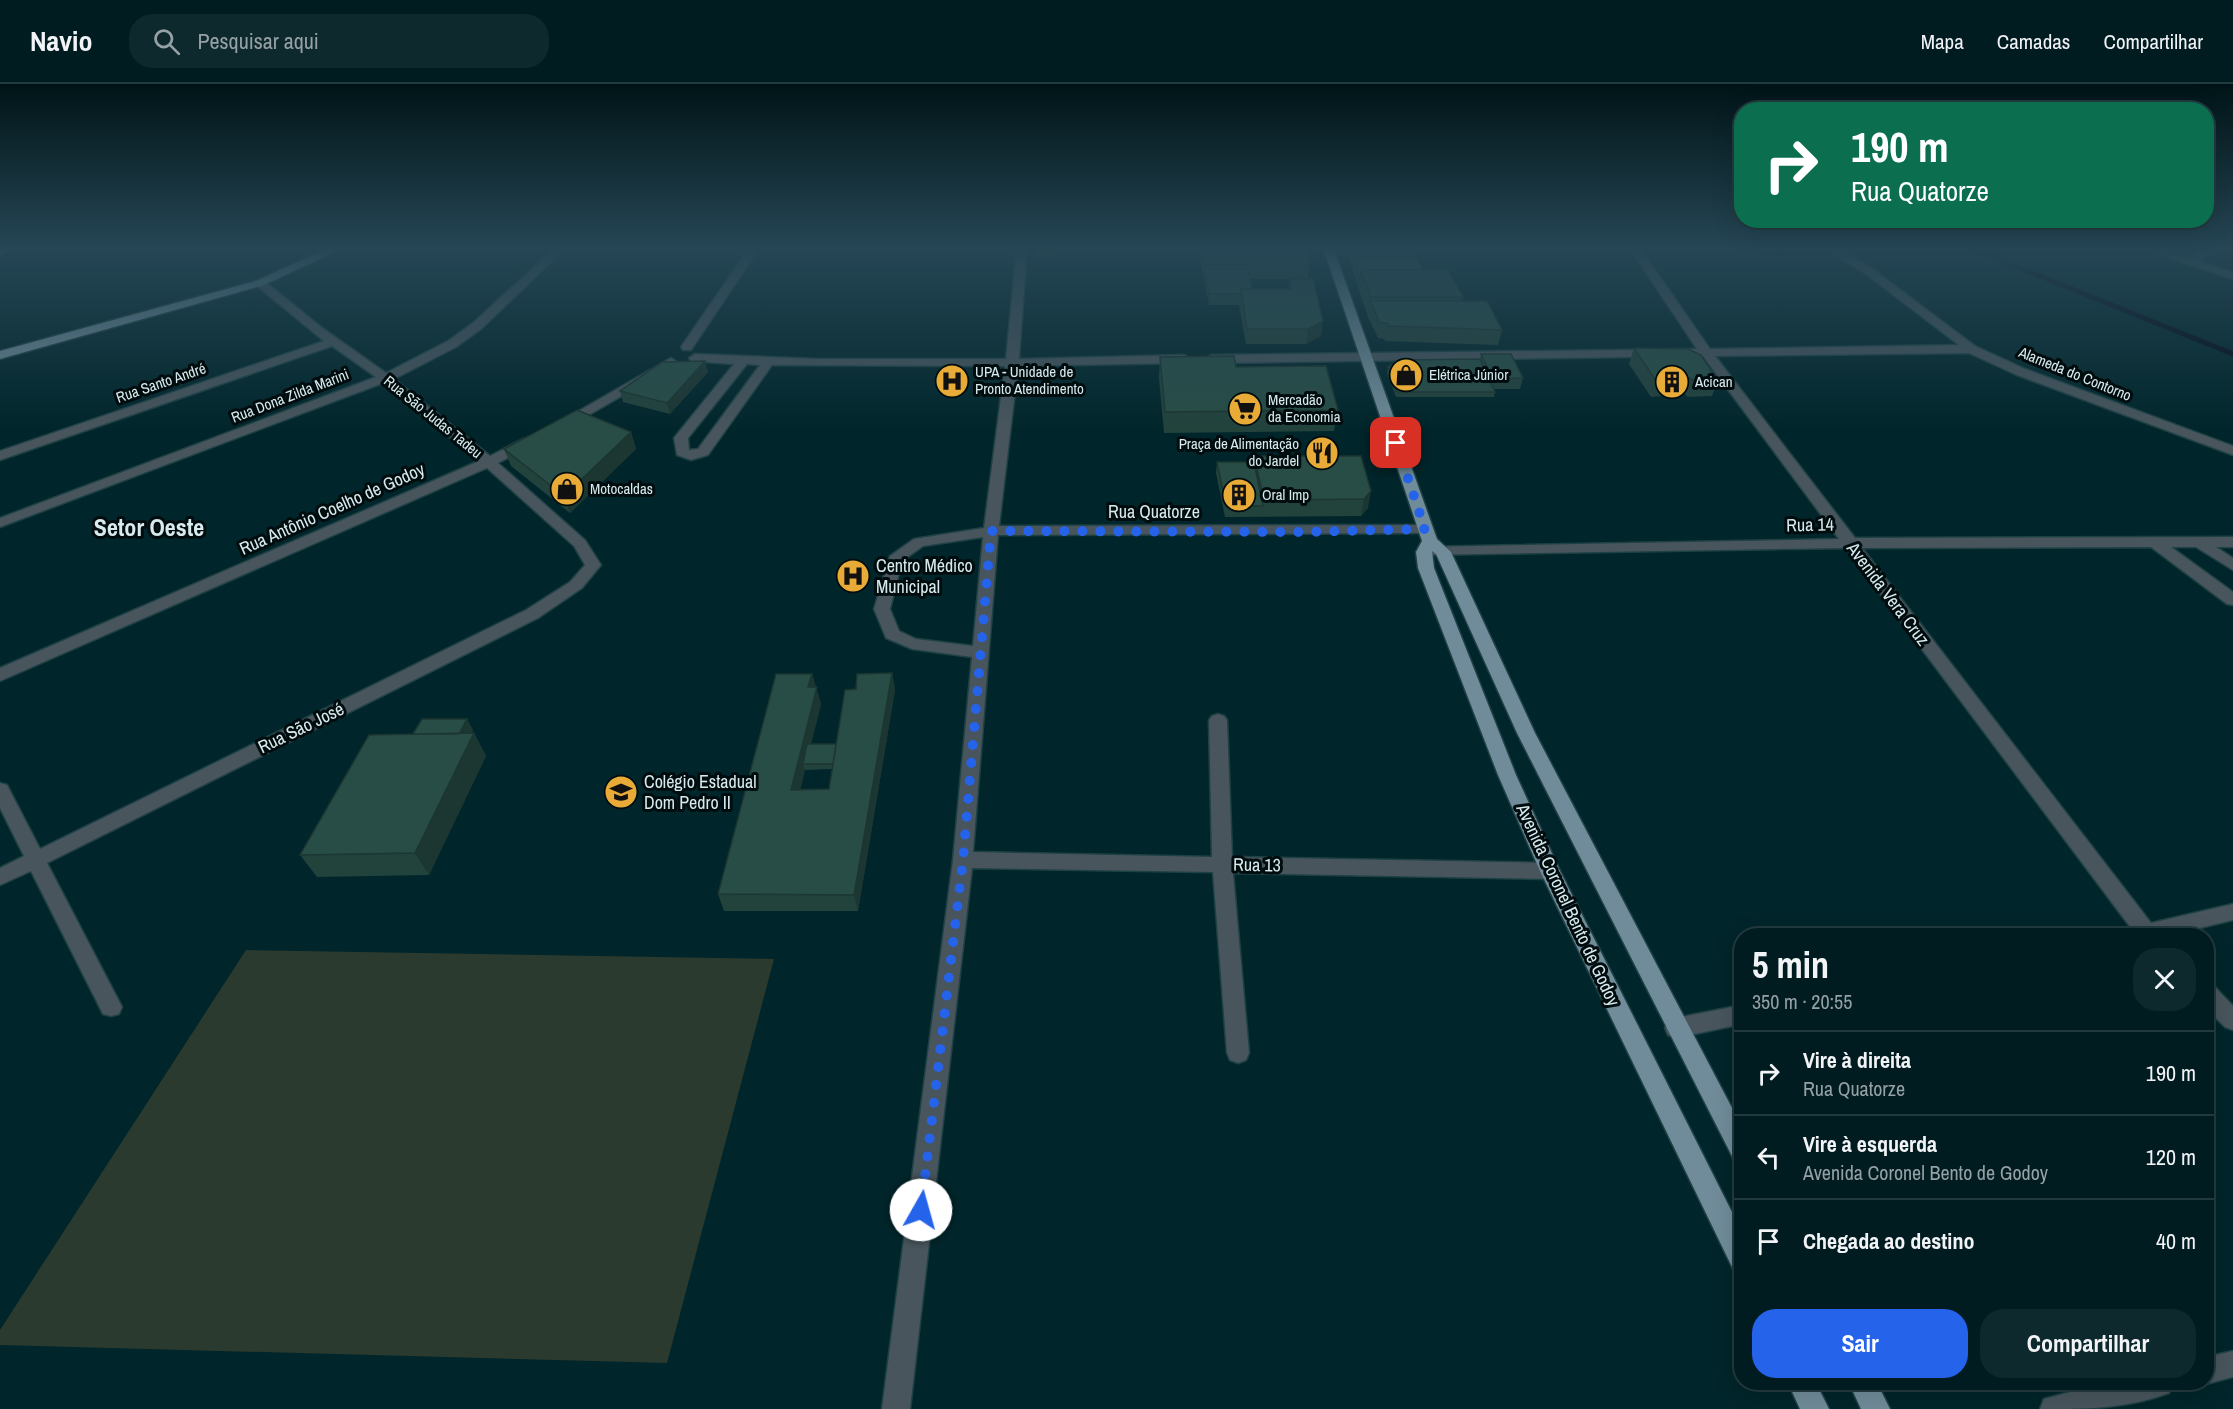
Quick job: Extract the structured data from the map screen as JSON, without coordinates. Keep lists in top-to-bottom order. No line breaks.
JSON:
{"streets":{"main road":["Avenida Coronel Bento de Godoy"],"street":["Alameda do Contorno","Rua Santo André","Rua Dona Zilda Marini","Rua São Judas Tadeu","Rua Antônio Coelho de Godoy","Rua Quatorze","Rua 14","Avenida Vera Cruz","Rua São José","Rua 13"]},"crossings":[["Alameda do Contorno","Rua Antônio Coelho de Godoy"],["Rua Santo André","Rua São Judas Tadeu"],["Rua Dona Zilda Marini","Rua São Judas Tadeu"],["Rua São Judas Tadeu","Rua Antônio Coelho de Godoy"],["Rua São Judas Tadeu","Rua São José"],["Rua Antônio Coelho de Godoy","Avenida Vera Cruz"],["Rua Antônio Coelho de Godoy","Avenida Coronel Bento de Godoy"],["Rua Quatorze","Rua 14"],["Rua Quatorze","Avenida Coronel Bento de Godoy"],["Rua 14","Avenida Vera Cruz"],["Rua 14","Avenida Coronel Bento de Godoy"],["Rua 13","Avenida Coronel Bento de Godoy"]],"districts":["Setor Oeste"],"places":{"shop":["Elétrica Júnior","Motocaldas"],"hospital":["UPA - Unidade de Pronto Atendimento","Centro Médico Municipal"],"building":["Acican","Oral Imp"],"supermarket":["Mercadão da Economia"],"restaurant":["Praça de Alimentação do Jardel"],"school or university":["Colégio Estadual Dom Pedro II"]},"page":{"header":"Navio","search":"Pesquisar aqui","nav":["Mapa","Camadas","Compartilhar"],"turn":["190 m","Rua Quatorze"],"heading":["5 min","350 m · 20:55"],"list":[{"name":"Vire à direita","note":"Rua Quatorze","value":"190 m"},{"name":"Vire à esquerda","note":"Avenida Coronel Bento de Godoy","value":"120 m"},{"name":"Chegada ao destino","value":"40 m"}],"buttons":["Sair","Compartilhar"]}}
